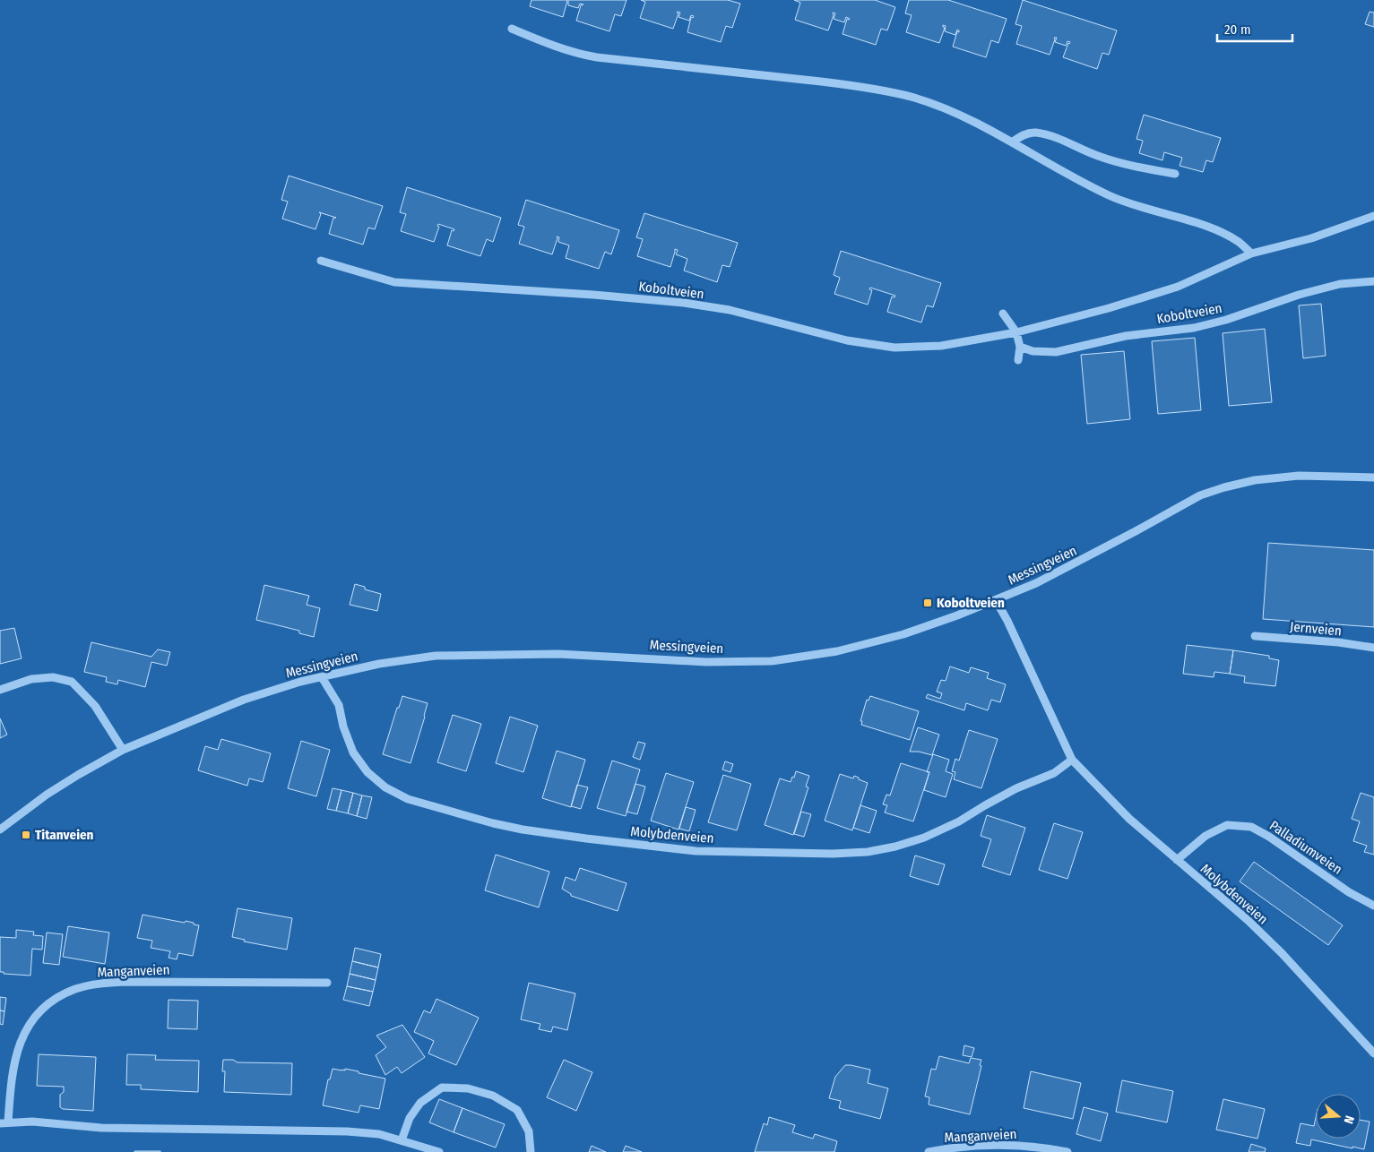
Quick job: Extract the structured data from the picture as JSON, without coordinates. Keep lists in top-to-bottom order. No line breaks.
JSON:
{"streets":{"street":["Koboltveien","Messingveien","Jernveien","Molybdenveien","Palladiumveien","Manganveien"]},"crossings":[["Messingveien","Molybdenveien"],["Molybdenveien","Palladiumveien"]],"places":{"transit":["Koboltveien","Titanveien"]},"scale_bar":"20 m","north":"right"}
